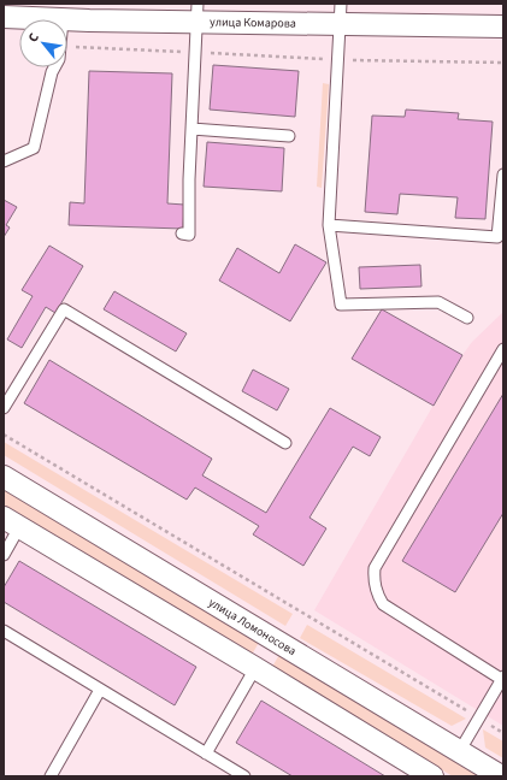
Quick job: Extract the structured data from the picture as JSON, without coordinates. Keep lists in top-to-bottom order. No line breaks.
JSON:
{"streets":{"street":["улица Комарова","улица Ломоносова"]},"north":"top left"}
